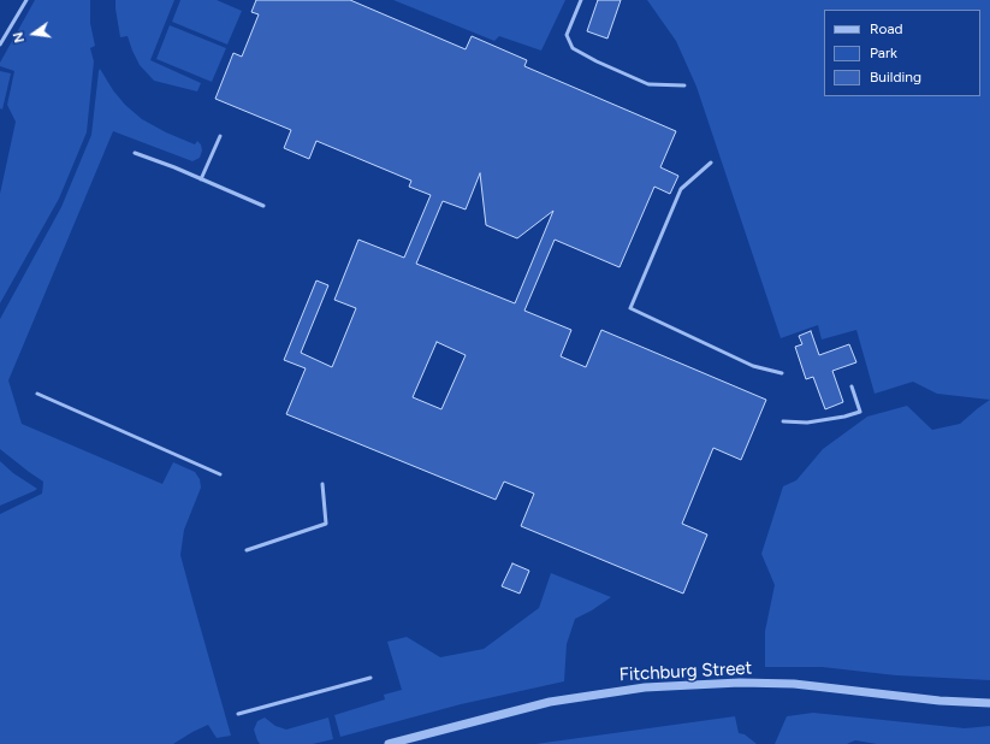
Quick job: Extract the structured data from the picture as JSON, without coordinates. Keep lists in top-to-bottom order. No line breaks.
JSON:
{"streets":{"street":["Fitchburg Street"]},"legend":["Road","Park","Building"],"north":"left"}
